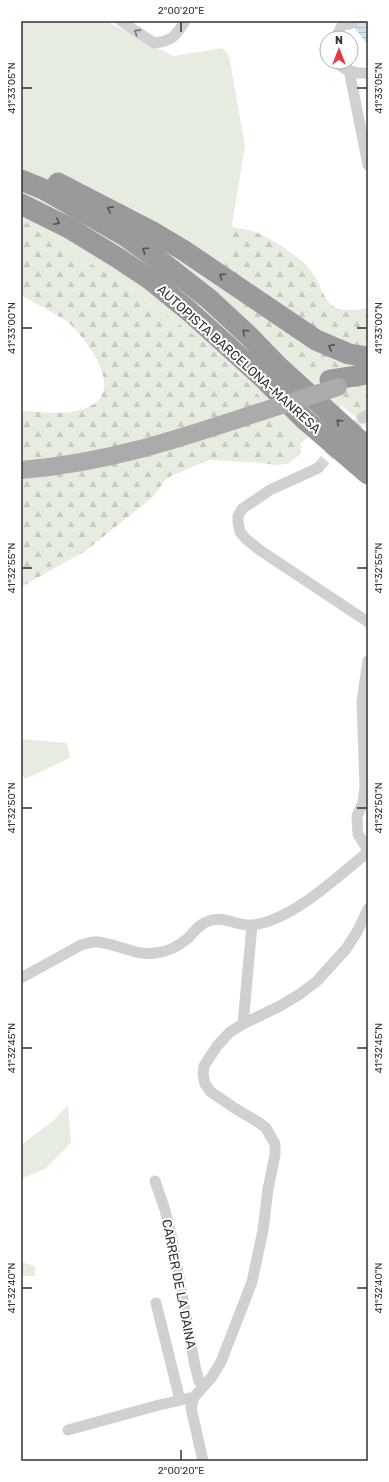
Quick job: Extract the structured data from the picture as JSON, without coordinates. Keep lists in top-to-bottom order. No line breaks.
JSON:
{"streets":{"highway":["AUTOPISTA BARCELONA-MANRESA"],"street":["CARRER DE LA DAINA"]},"north":"top","coordinates":["2°00'20\"E","41°33'05\"N","41°33'00\"N","41°32'55\"N","41°32'50\"N","41°32'45\"N","41°32'40\"N"]}
